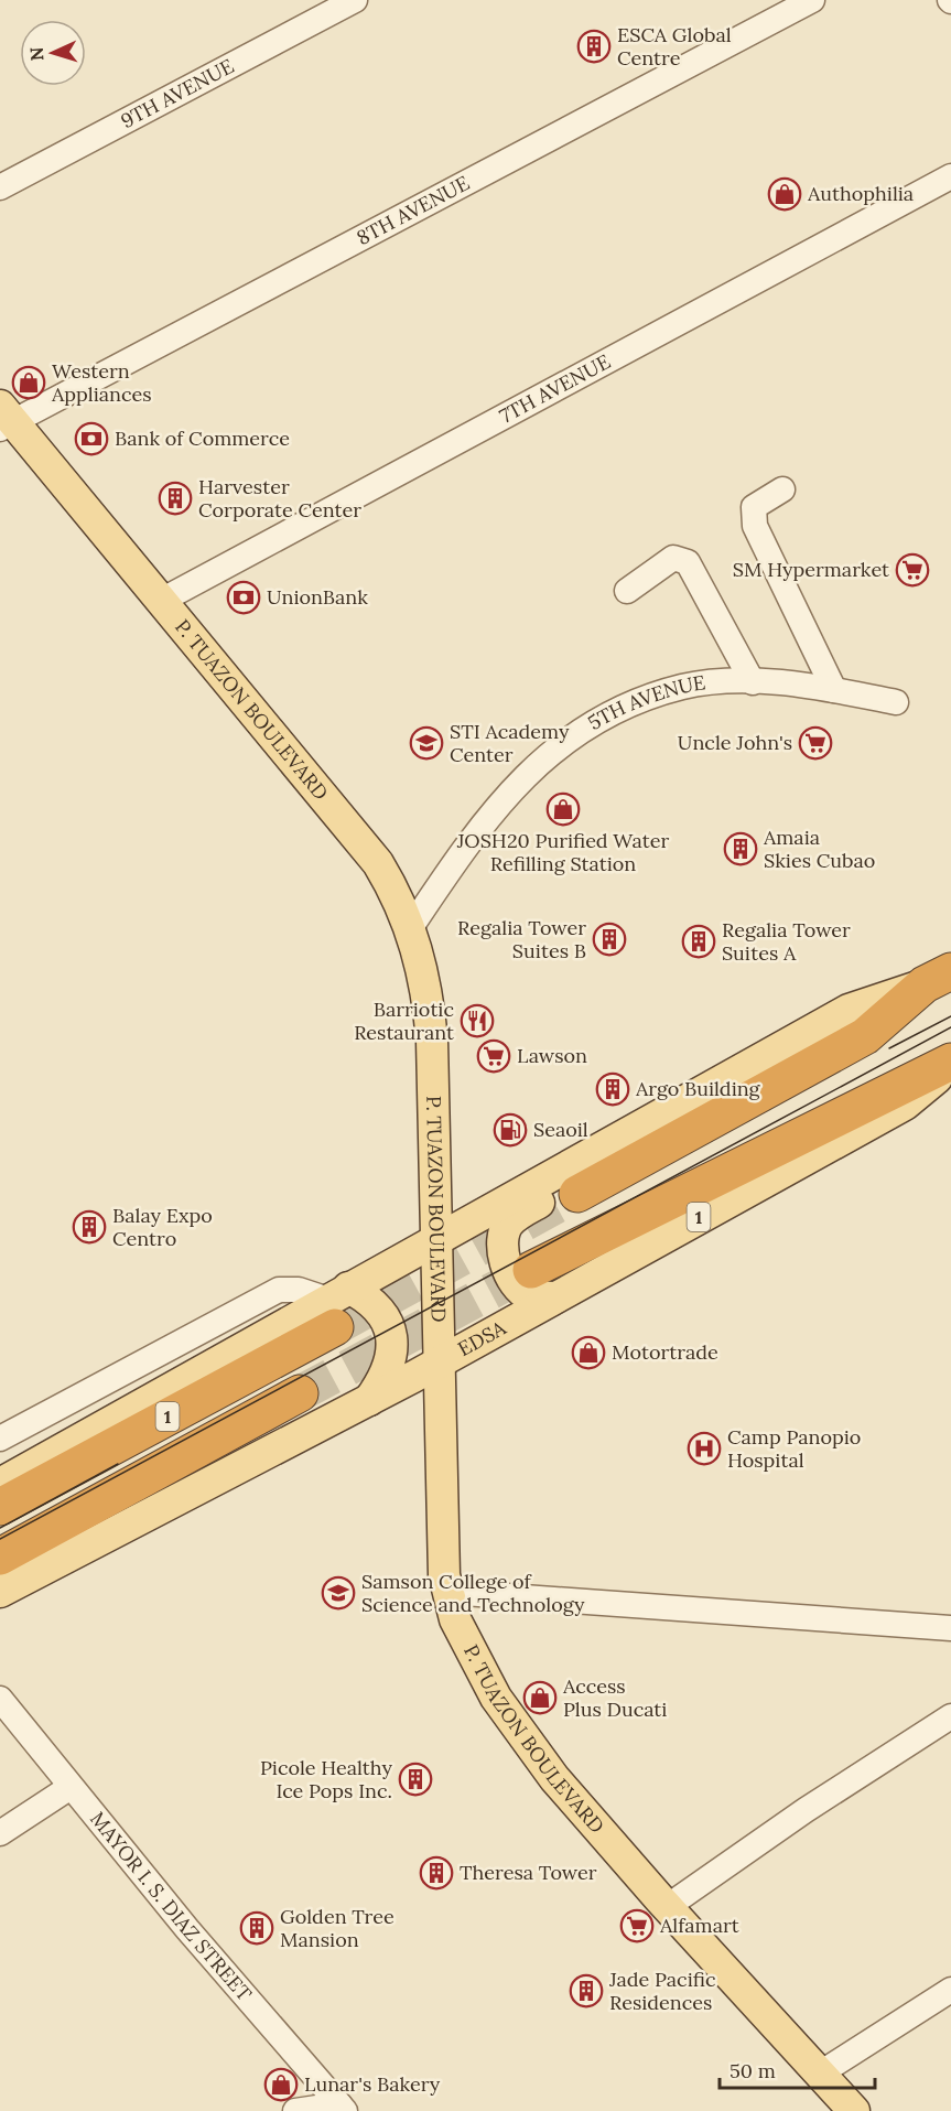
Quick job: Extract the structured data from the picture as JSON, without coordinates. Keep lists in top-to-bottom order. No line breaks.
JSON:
{"streets":{"highway":["1","EDSA"],"main road":["P. TUAZON BOULEVARD"],"street":["9TH AVENUE","8TH AVENUE","7TH AVENUE","5TH AVENUE","MAYOR I. S. DIAZ STREET"]},"crossings":[["8TH AVENUE","P. TUAZON BOULEVARD"],["7TH AVENUE","P. TUAZON BOULEVARD"],["5TH AVENUE","P. TUAZON BOULEVARD"],["P. TUAZON BOULEVARD","1"],["P. TUAZON BOULEVARD","EDSA"]],"places":{"building":["ESCA Global Centre","Harvester Corporate Center","Amaia Skies Cubao","Regalia Tower Suites B","Regalia Tower Suites A","Argo Building","Balay Expo Centro","Picole Healthy Ice Pops Inc.","Theresa Tower","Golden Tree Mansion","Jade Pacific Residences"],"shop":["Authophilia","Western Appliances","JOSH20 Purified Water Refilling Station","Motortrade","Access Plus Ducati","Lunar's Bakery"],"bank":["Bank of Commerce","UnionBank"],"supermarket":["SM Hypermarket","Uncle John's","Lawson","Alfamart"],"school or university":["STI Academy Center","Samson College of Science and Technology"],"restaurant":["Barriotic Restaurant"],"fuel station":["Seaoil"],"hospital":["Camp Panopio Hospital"]},"scale_bar":"50 m","north":"left"}
